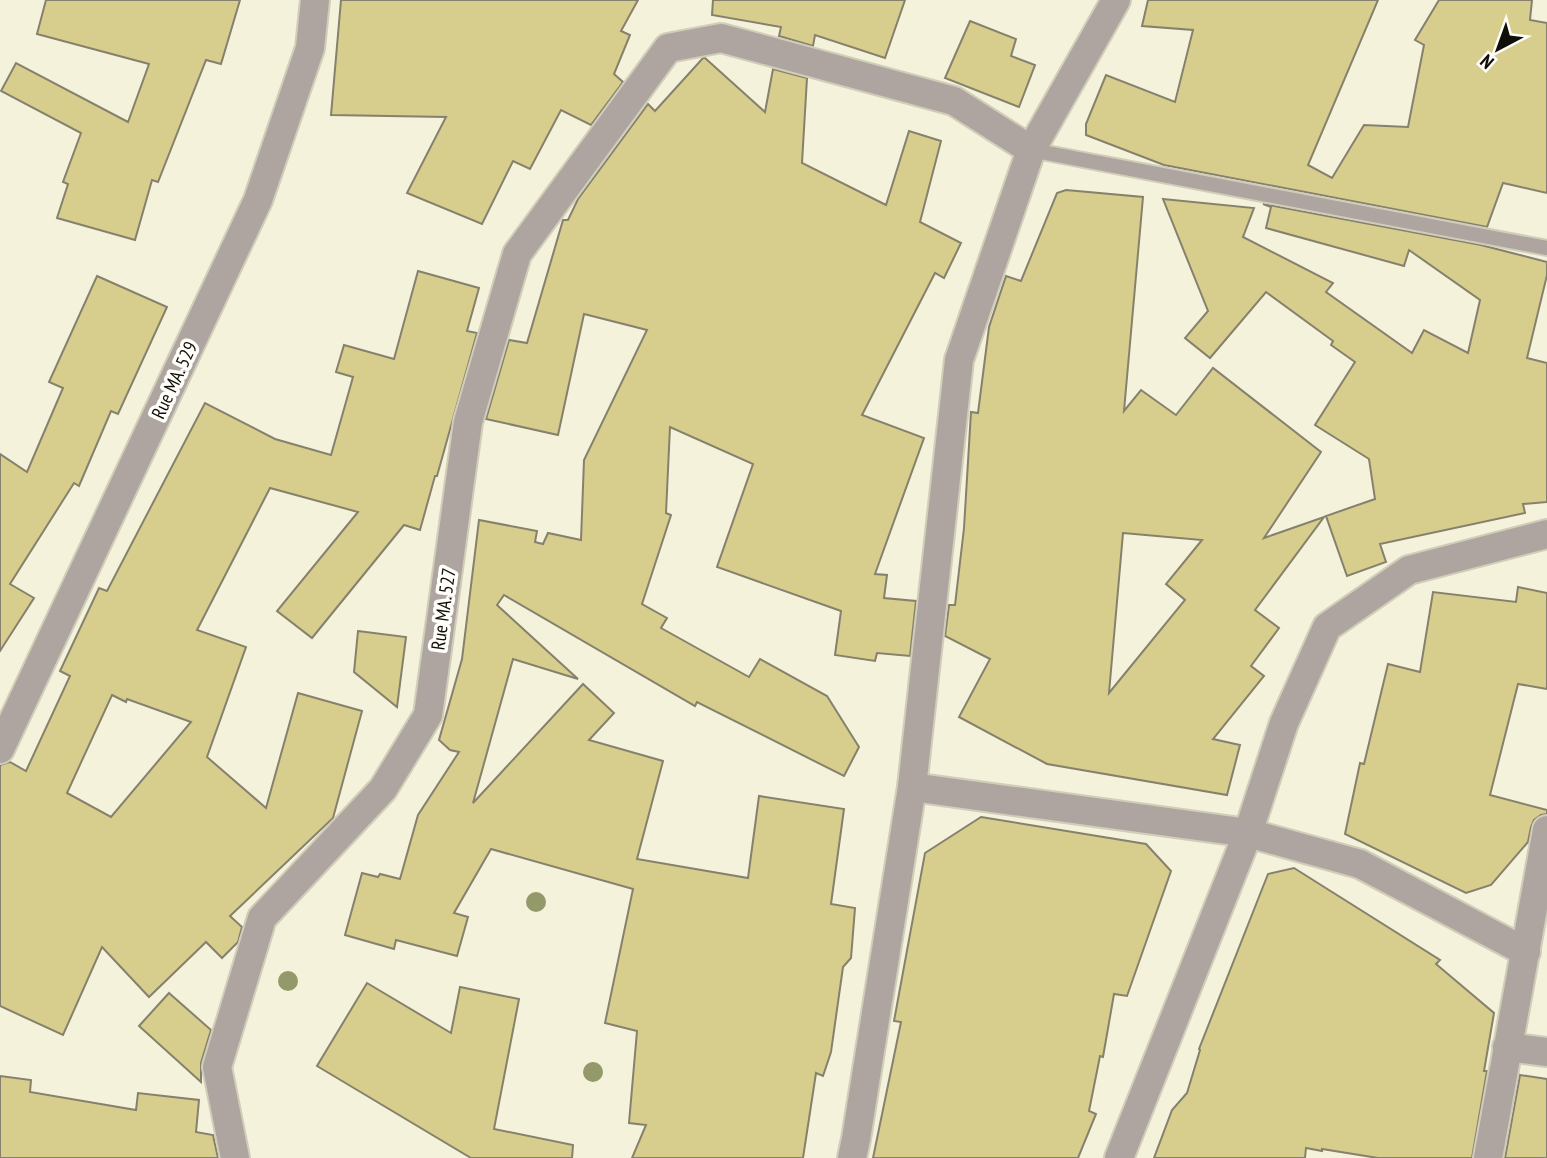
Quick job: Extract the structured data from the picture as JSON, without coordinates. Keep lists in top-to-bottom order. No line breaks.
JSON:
{"streets":{"street":["Rue MA. 529","Rue MA. 527"]},"north":"bottom left"}
